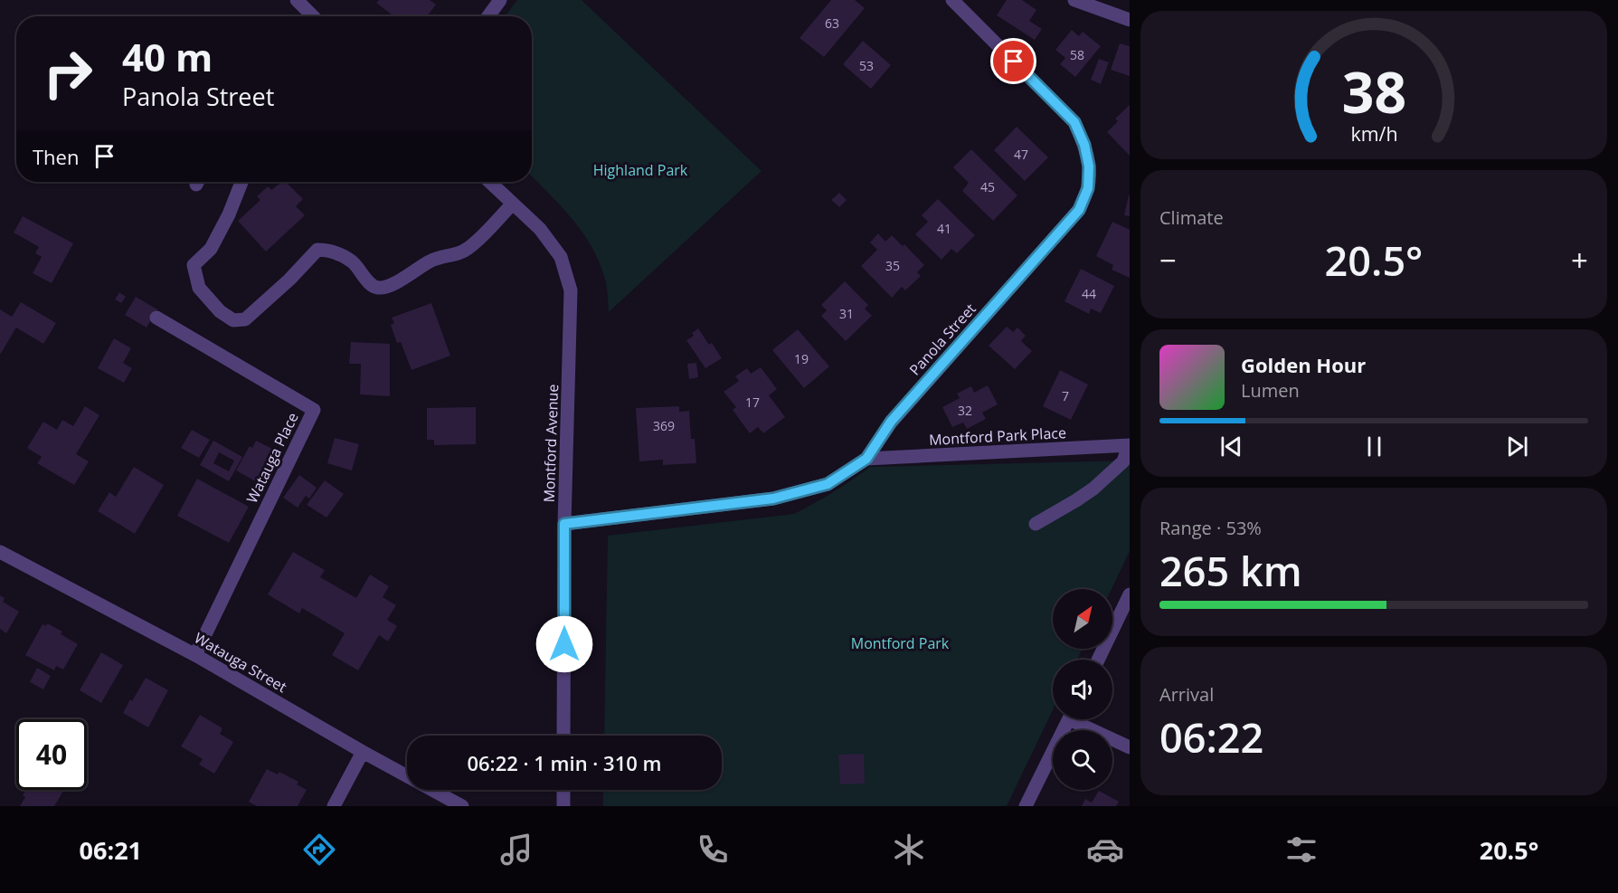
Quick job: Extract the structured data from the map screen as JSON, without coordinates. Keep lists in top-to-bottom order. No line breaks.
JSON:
{"streets":{"street":["Panola Street","Montford Park Place","Montford Avenue","Watauga Place","Watauga Street"]},"crossings":[["Panola Street","Montford Park Place"],["Panola Street","Montford Avenue"],["Watauga Place","Watauga Street"]],"parks":["Highland Park","Montford Park"],"house_numbers":["63","58","53","47","45","41","35","44","31","19","7","17","32","369"],"north":"top right","page":{"turn":["40 m","Panola Street"],"then":"Then","tile":["Climate",["Range · 53%","265 km"],["Arrival","06:22"]],"heat":["−","20.5°","+"],"song":["Golden Hour","Lumen"],"limit":"40","trip":"06:22 · 1 min · 310 m","tabs":["06:21","20.5°"],"gauge":["38","km/h"]}}
